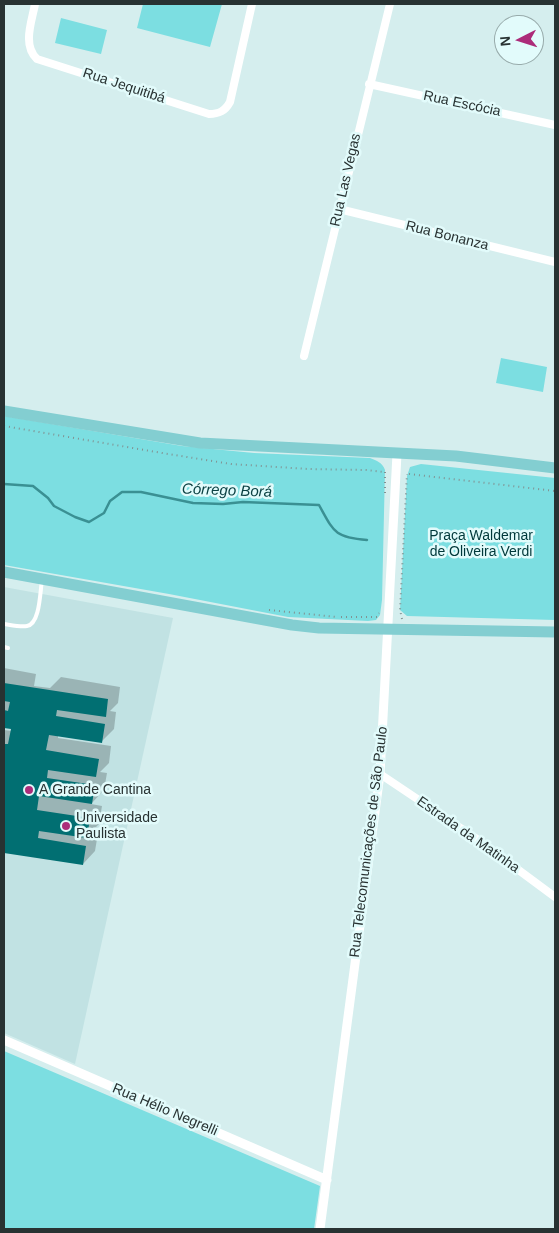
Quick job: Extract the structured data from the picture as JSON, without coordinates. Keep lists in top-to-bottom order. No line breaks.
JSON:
{"streets":{"street":["Rua Jequitibá","Rua Escócia","Rua Las Vegas","Rua Bonanza","Estrada da Matinha","Rua Telecomunicações de São Paulo","Rua Hélio Negrelli"]},"crossings":[["Rua Escócia","Rua Las Vegas"],["Rua Las Vegas","Rua Bonanza"],["Estrada da Matinha","Rua Telecomunicações de São Paulo"],["Rua Telecomunicações de São Paulo","Rua Hélio Negrelli"]],"water":["Córrego Borá"],"parks":["Praça Waldemar de Oliveira Verdi"],"places":["A Grande Cantina","Universidade Paulista"],"north":"left"}
